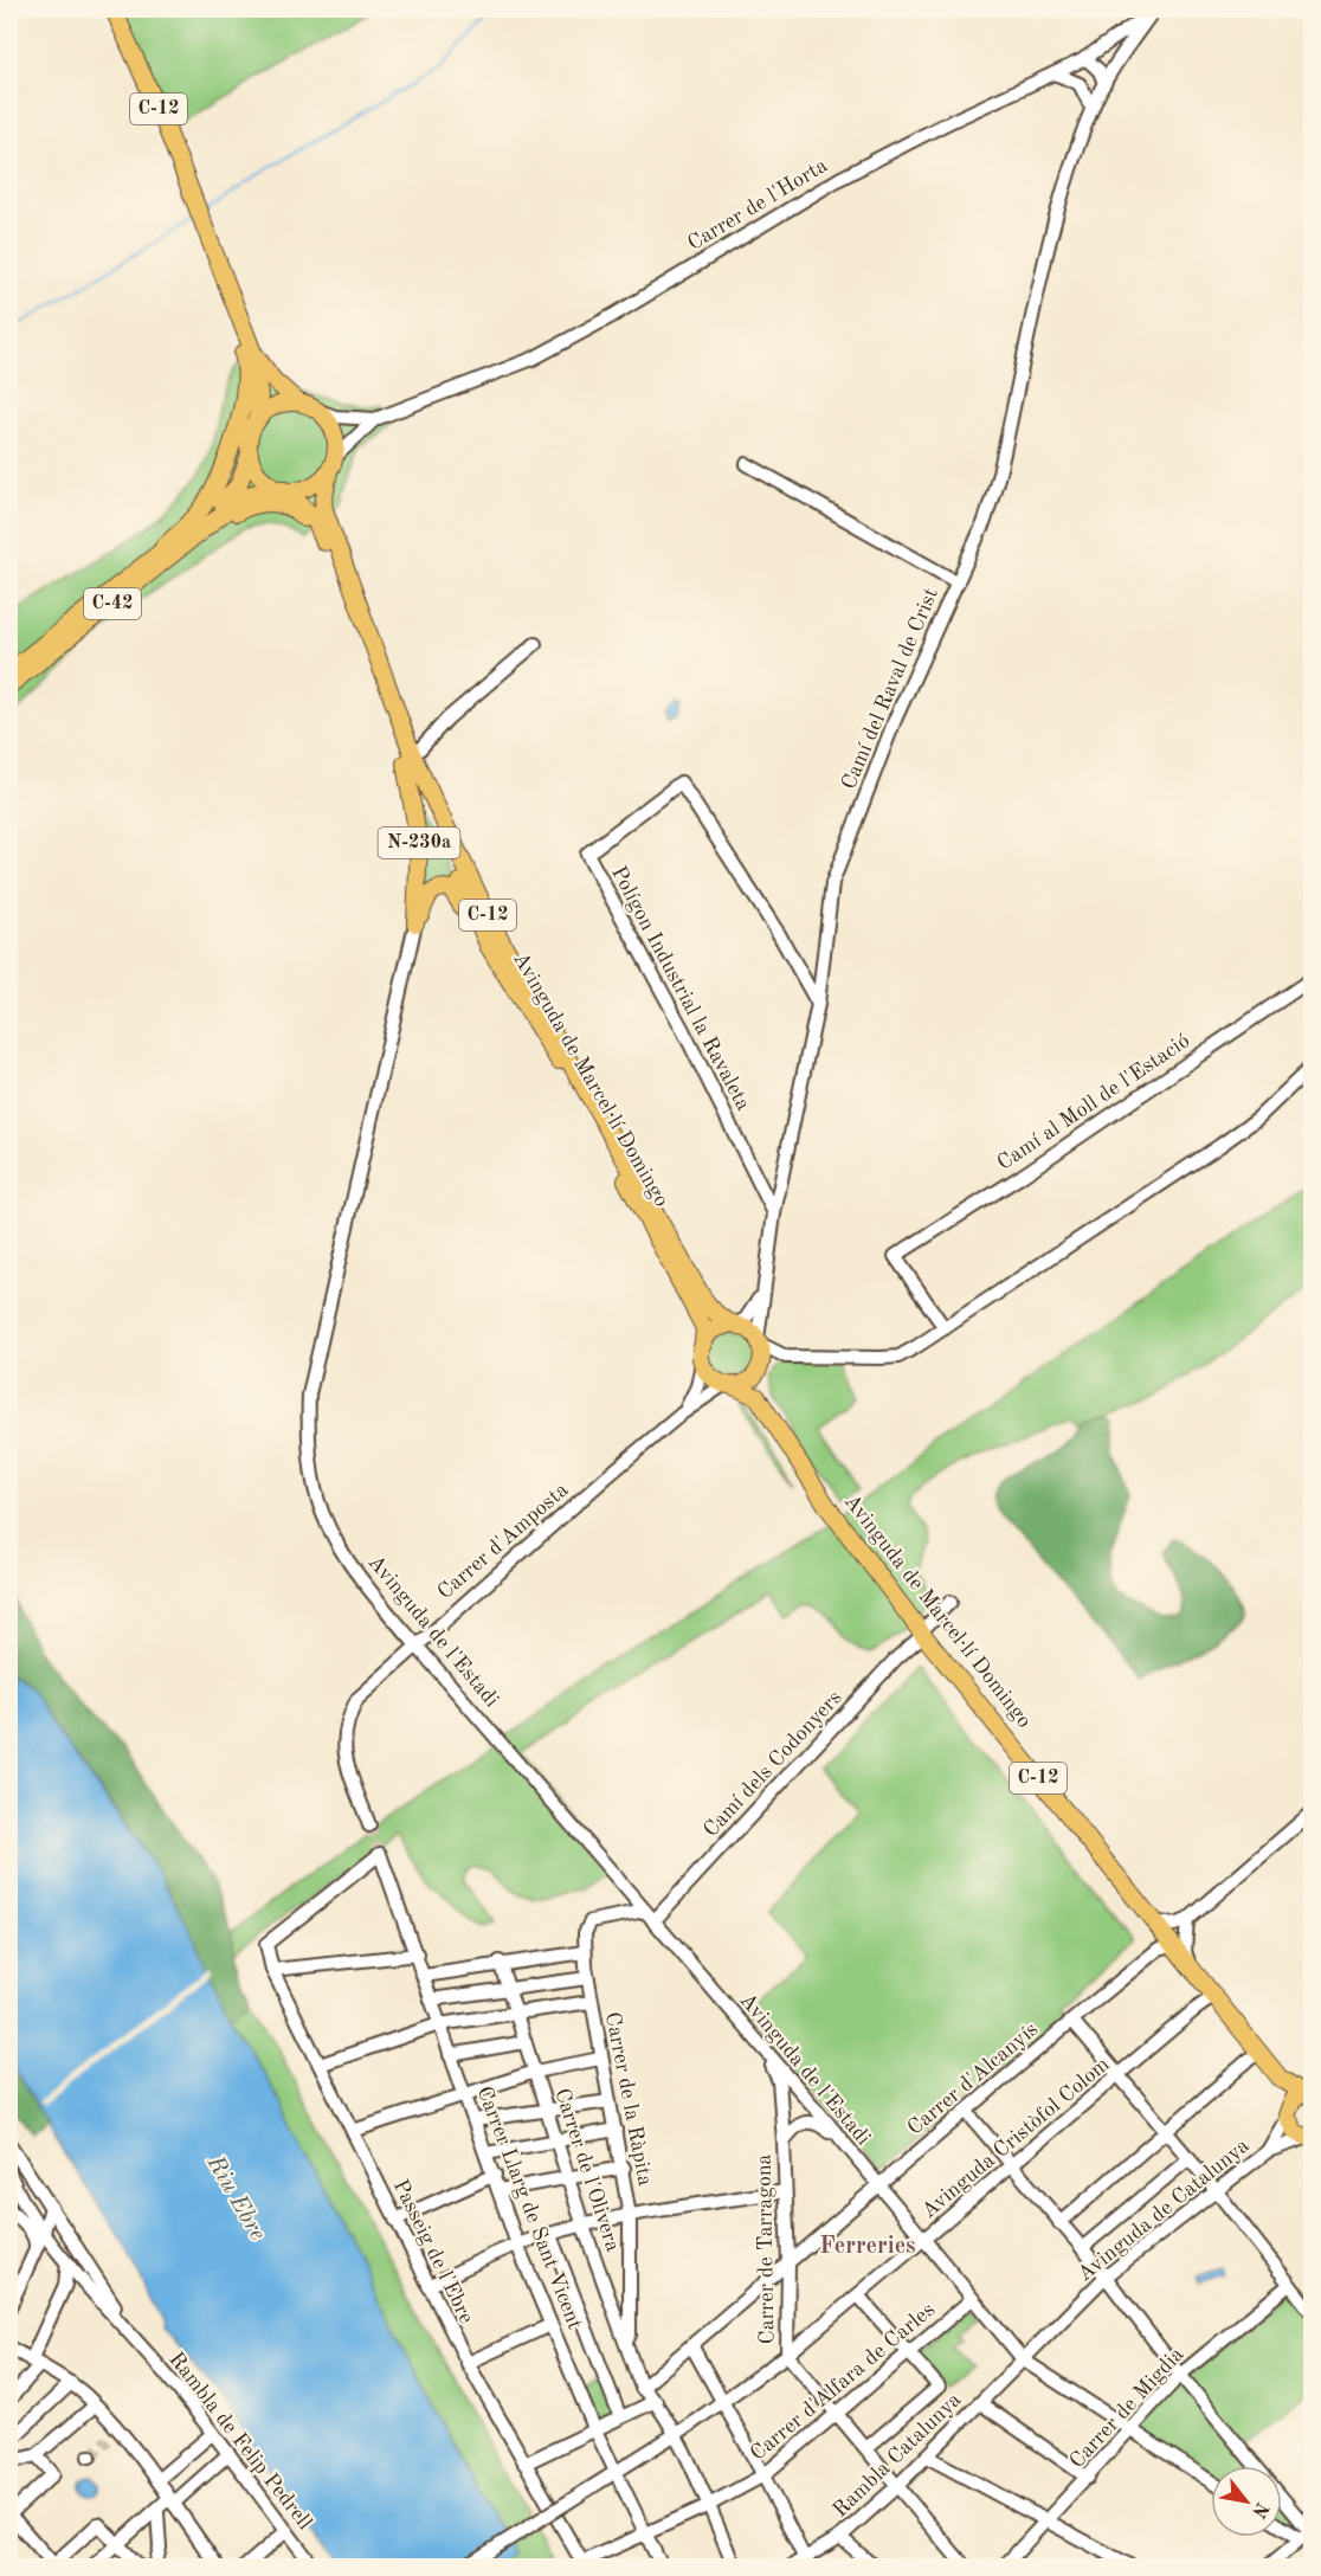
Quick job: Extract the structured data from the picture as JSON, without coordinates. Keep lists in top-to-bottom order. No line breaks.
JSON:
{"streets":{"main road":["C-12","C-42","N-230a","Avinguda de Marcel·lí Domingo"],"street":["Carrer de l'Horta","Camí del Raval de Crist","Polígon Industrial la Ravaleta","Camí al Moll de l'Estació","Carrer d'Amposta","Avinguda de l'Estadi","Camí dels Codonyers","Carrer d'Alcanyís","Carrer de la Ràpita","Avinguda Cristòfol Colom","Carrer de l'Olivera","Carrer Llarg de Sant Vicent","Avinguda de Catalunya","Carrer de Tarragona","Passeig de l'Ebre","Carrer d'Alfara de Carles","Carrer de Migdia","Rambla de Felip Pedrell","Rambla Catalunya"]},"crossings":[["C-12","C-42"],["C-12","Camí del Raval de Crist"],["C-12","N-230a"],["C-12","Avinguda de Marcel·lí Domingo"],["C-12","Carrer d'Amposta"],["Carrer de l'Horta","Camí del Raval de Crist"],["Camí del Raval de Crist","Polígon Industrial la Ravaleta"],["Camí del Raval de Crist","Avinguda de Marcel·lí Domingo"],["Camí del Raval de Crist","Carrer d'Amposta"],["N-230a","Avinguda de Marcel·lí Domingo"],["N-230a","Avinguda de l'Estadi"],["Avinguda de Marcel·lí Domingo","Carrer d'Amposta"],["Avinguda de Marcel·lí Domingo","Camí dels Codonyers"],["Avinguda de Marcel·lí Domingo","Carrer d'Alcanyís"],["Avinguda de Marcel·lí Domingo","Avinguda Cristòfol Colom"],["Carrer d'Amposta","Avinguda de l'Estadi"],["Avinguda de l'Estadi","Camí dels Codonyers"],["Avinguda de l'Estadi","Carrer d'Alcanyís"],["Avinguda de l'Estadi","Carrer de la Ràpita"],["Avinguda de l'Estadi","Avinguda Cristòfol Colom"],["Avinguda de l'Estadi","Avinguda de Catalunya"],["Avinguda de l'Estadi","Carrer d'Alfara de Carles"],["Avinguda de l'Estadi","Carrer de Migdia"],["Avinguda de l'Estadi","Rambla Catalunya"],["Camí dels Codonyers","Carrer de la Ràpita"],["Carrer d'Alcanyís","Carrer de l'Olivera"],["Carrer d'Alcanyís","Carrer de Tarragona"],["Carrer de la Ràpita","Carrer de l'Olivera"],["Avinguda Cristòfol Colom","Carrer Llarg de Sant Vicent"],["Avinguda Cristòfol Colom","Carrer de Tarragona"],["Carrer Llarg de Sant Vicent","Passeig de l'Ebre"],["Carrer Llarg de Sant Vicent","Carrer d'Alfara de Carles"],["Avinguda de Catalunya","Rambla Catalunya"],["Carrer de Tarragona","Carrer d'Alfara de Carles"],["Carrer de Tarragona","Rambla Catalunya"],["Passeig de l'Ebre","Carrer d'Alfara de Carles"]],"districts":["Ferreries"],"water":["Riu Ebre"],"north":"bottom right"}
